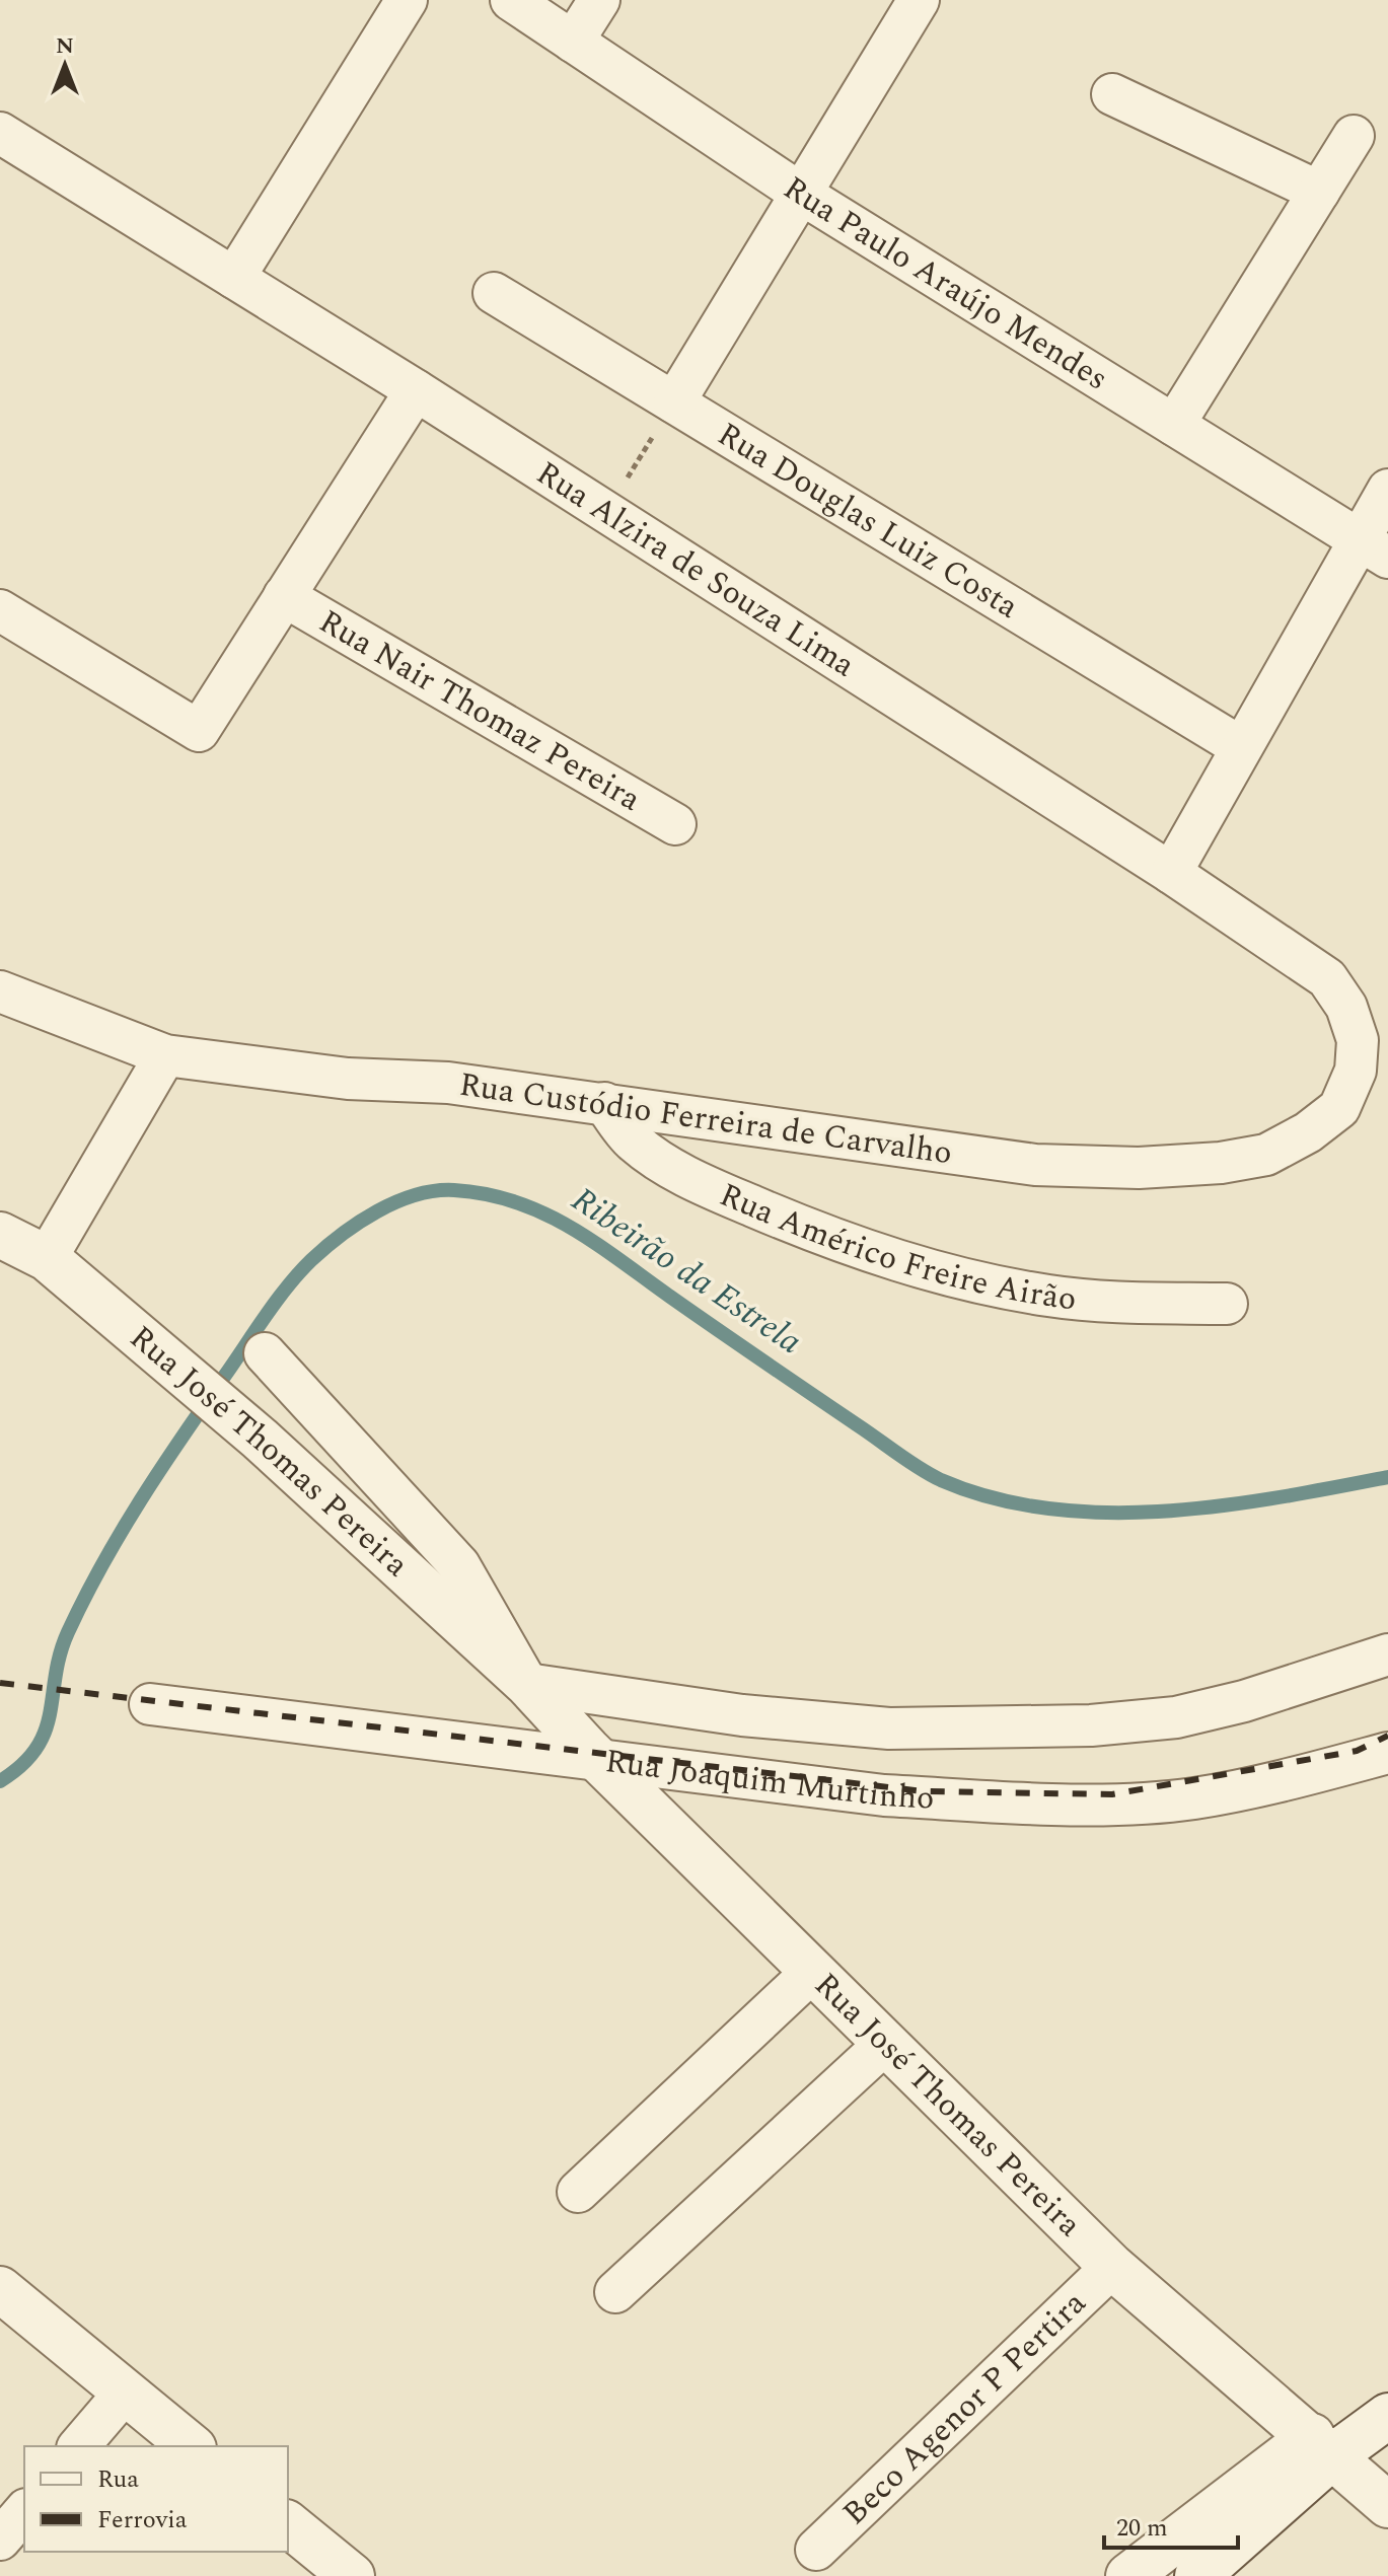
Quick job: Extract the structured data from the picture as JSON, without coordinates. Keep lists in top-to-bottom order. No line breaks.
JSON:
{"streets":{"street":["Rua Paulo Araújo Mendes","Rua Douglas Luiz Costa","Rua Alzira de Souza Lima","Rua Nair Thomaz Pereira","Rua Custódio Ferreira de Carvalho","Rua Américo Freire Airão","Rua José Thomas Pereira","Rua Joaquim Murtinho","Beco Agenor P Pertira"]},"crossings":[["Rua Alzira de Souza Lima","Rua Custódio Ferreira de Carvalho"],["Rua Custódio Ferreira de Carvalho","Rua Américo Freire Airão"],["Rua José Thomas Pereira","Rua Joaquim Murtinho"],["Rua José Thomas Pereira","Beco Agenor P Pertira"]],"water":["Ribeirão da Estrela"],"legend":["Rua","Ferrovia"],"scale_bar":"20 m","north":"top"}
